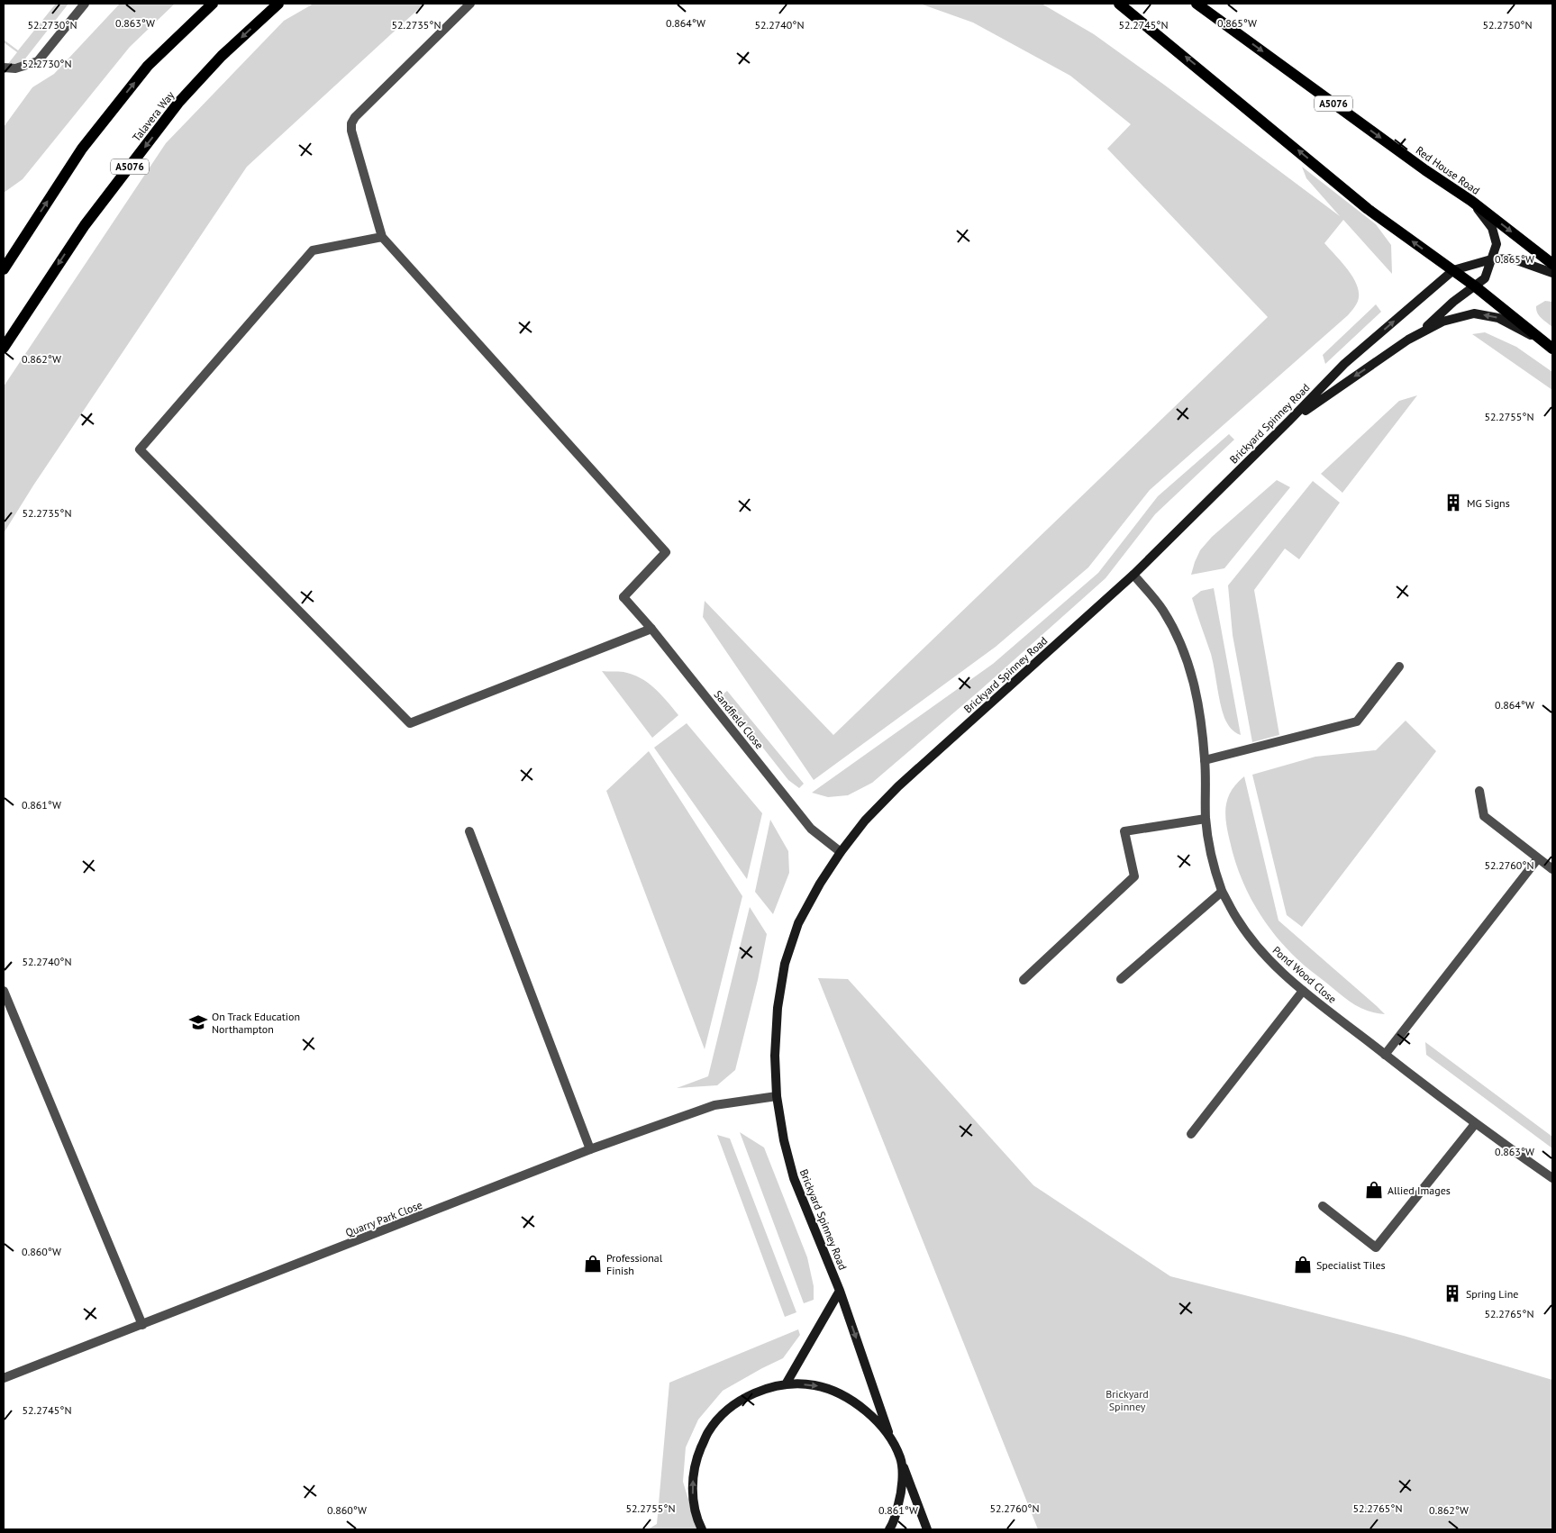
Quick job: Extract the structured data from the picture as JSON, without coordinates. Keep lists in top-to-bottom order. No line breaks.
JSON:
{"streets":{"main road":["A5076","Talavera Way","Red House Road"],"street":["Brickyard Spinney Road","Sandfield Close","Pond Wood Close","Quarry Park Close"]},"crossings":[["Brickyard Spinney Road","Sandfield Close"],["Brickyard Spinney Road","Pond Wood Close"],["Brickyard Spinney Road","Quarry Park Close"]],"parks":["Brickyard Spinney"],"places":{"building":["MG Signs","Spring Line"],"school or university":["On Track Education Northampton"],"shop":["Allied Images","Professional Finish","Specialist Tiles"]},"coordinates":["0.865°W","0.863°W","0.864°W","52.2740°N","52.2730°N","52.2735°N","52.2745°N","52.2750°N","0.862°W","52.2755°N","0.861°W","52.2760°N","0.860°W","52.2765°N"]}
